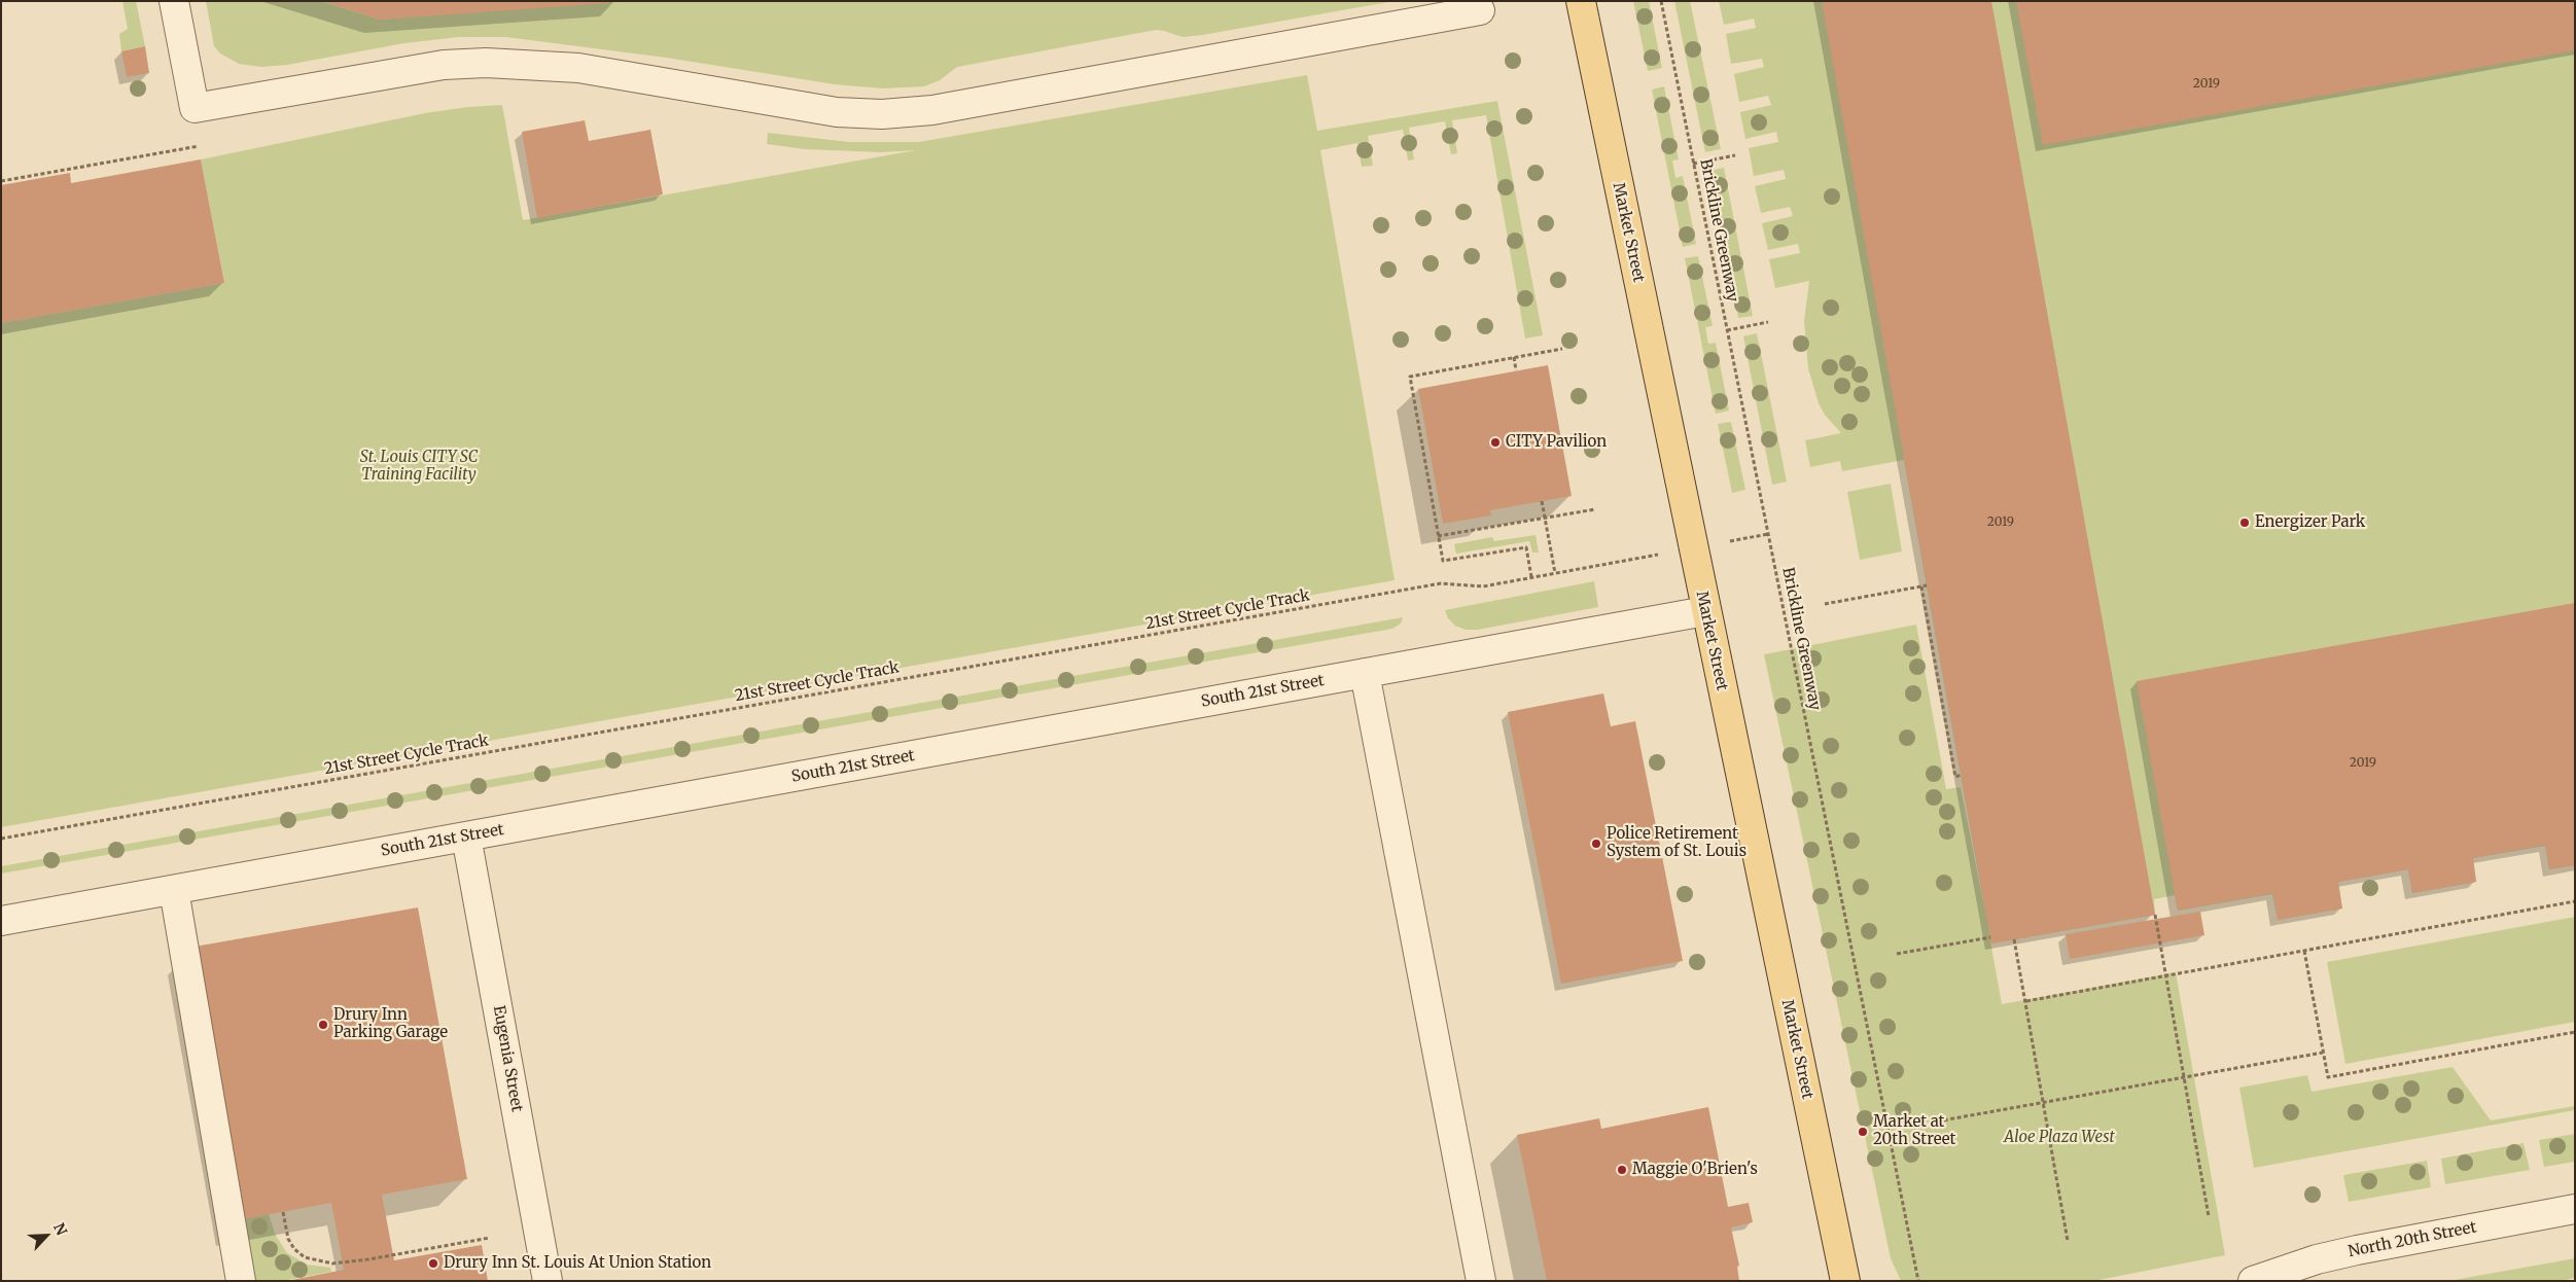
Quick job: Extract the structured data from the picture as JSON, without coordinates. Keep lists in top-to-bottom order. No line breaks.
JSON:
{"streets":{"main road":["Market Street"],"street":["South 21st Street","Eugenia Street","North 20th Street"],"path":["Brickline Greenway","21st Street Cycle Track"]},"crossings":[["Market Street","South 21st Street"],["South 21st Street","Eugenia Street"]],"parks":["St. Louis CITY SC Training Facility","Aloe Plaza West"],"places":["CITY Pavilion","Energizer Park","Police Retirement System of St. Louis","Drury Inn Parking Garage","Market at 20th Street","Maggie O'Brien's","Drury Inn St. Louis At Union Station"],"house_numbers":["2019","2019","2019"],"north":"top right"}
